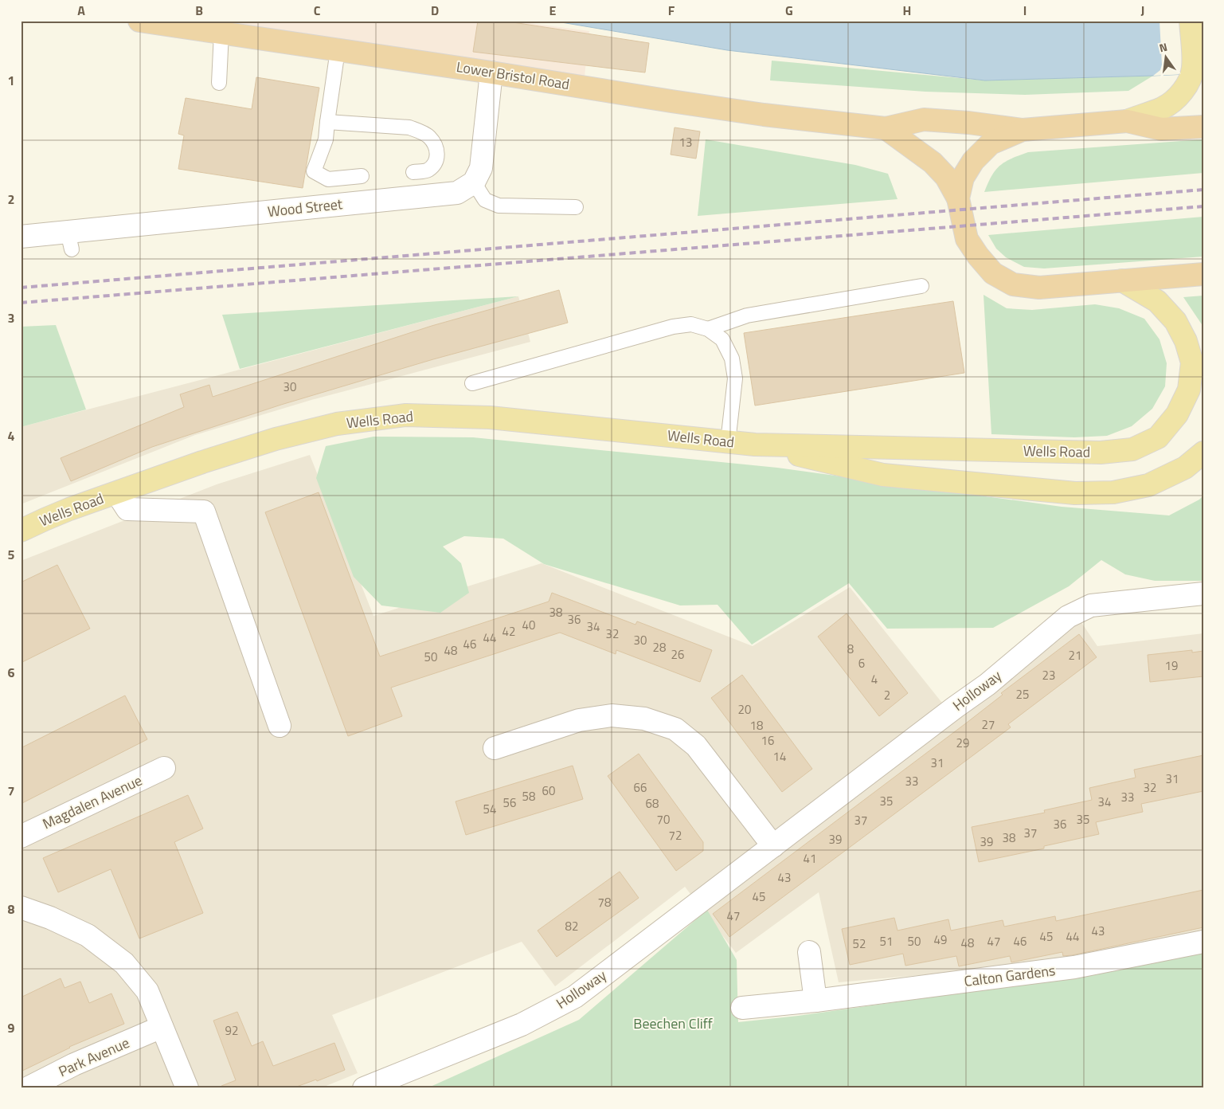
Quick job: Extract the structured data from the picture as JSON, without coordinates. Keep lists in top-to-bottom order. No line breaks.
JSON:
{"streets":{"highway":["Lower Bristol Road"],"main road":["Wells Road"],"street":["Wood Street","Holloway","Magdalen Avenue","Calton Gardens","Park Avenue"]},"parks":["Beechen Cliff"],"house_numbers":["13","30","38","36","40","34","42","32","44","30","46","28","8","48","26","21","50","6","19","23","4","25","2","20","27","18","16","29","14","31","31","33","66","32","60","58","33","35","34","56","68","54","70","35","37","36","37","72","38","39","39","41","43","45","78","47","82","43","45","44","49","51","50","47","46","48","52","92"],"north":"top","grid":{"columns":["A","B","C","D","E","F","G","H","I","J"],"rows":["1","2","3","4","5","6","7","8","9"]}}
